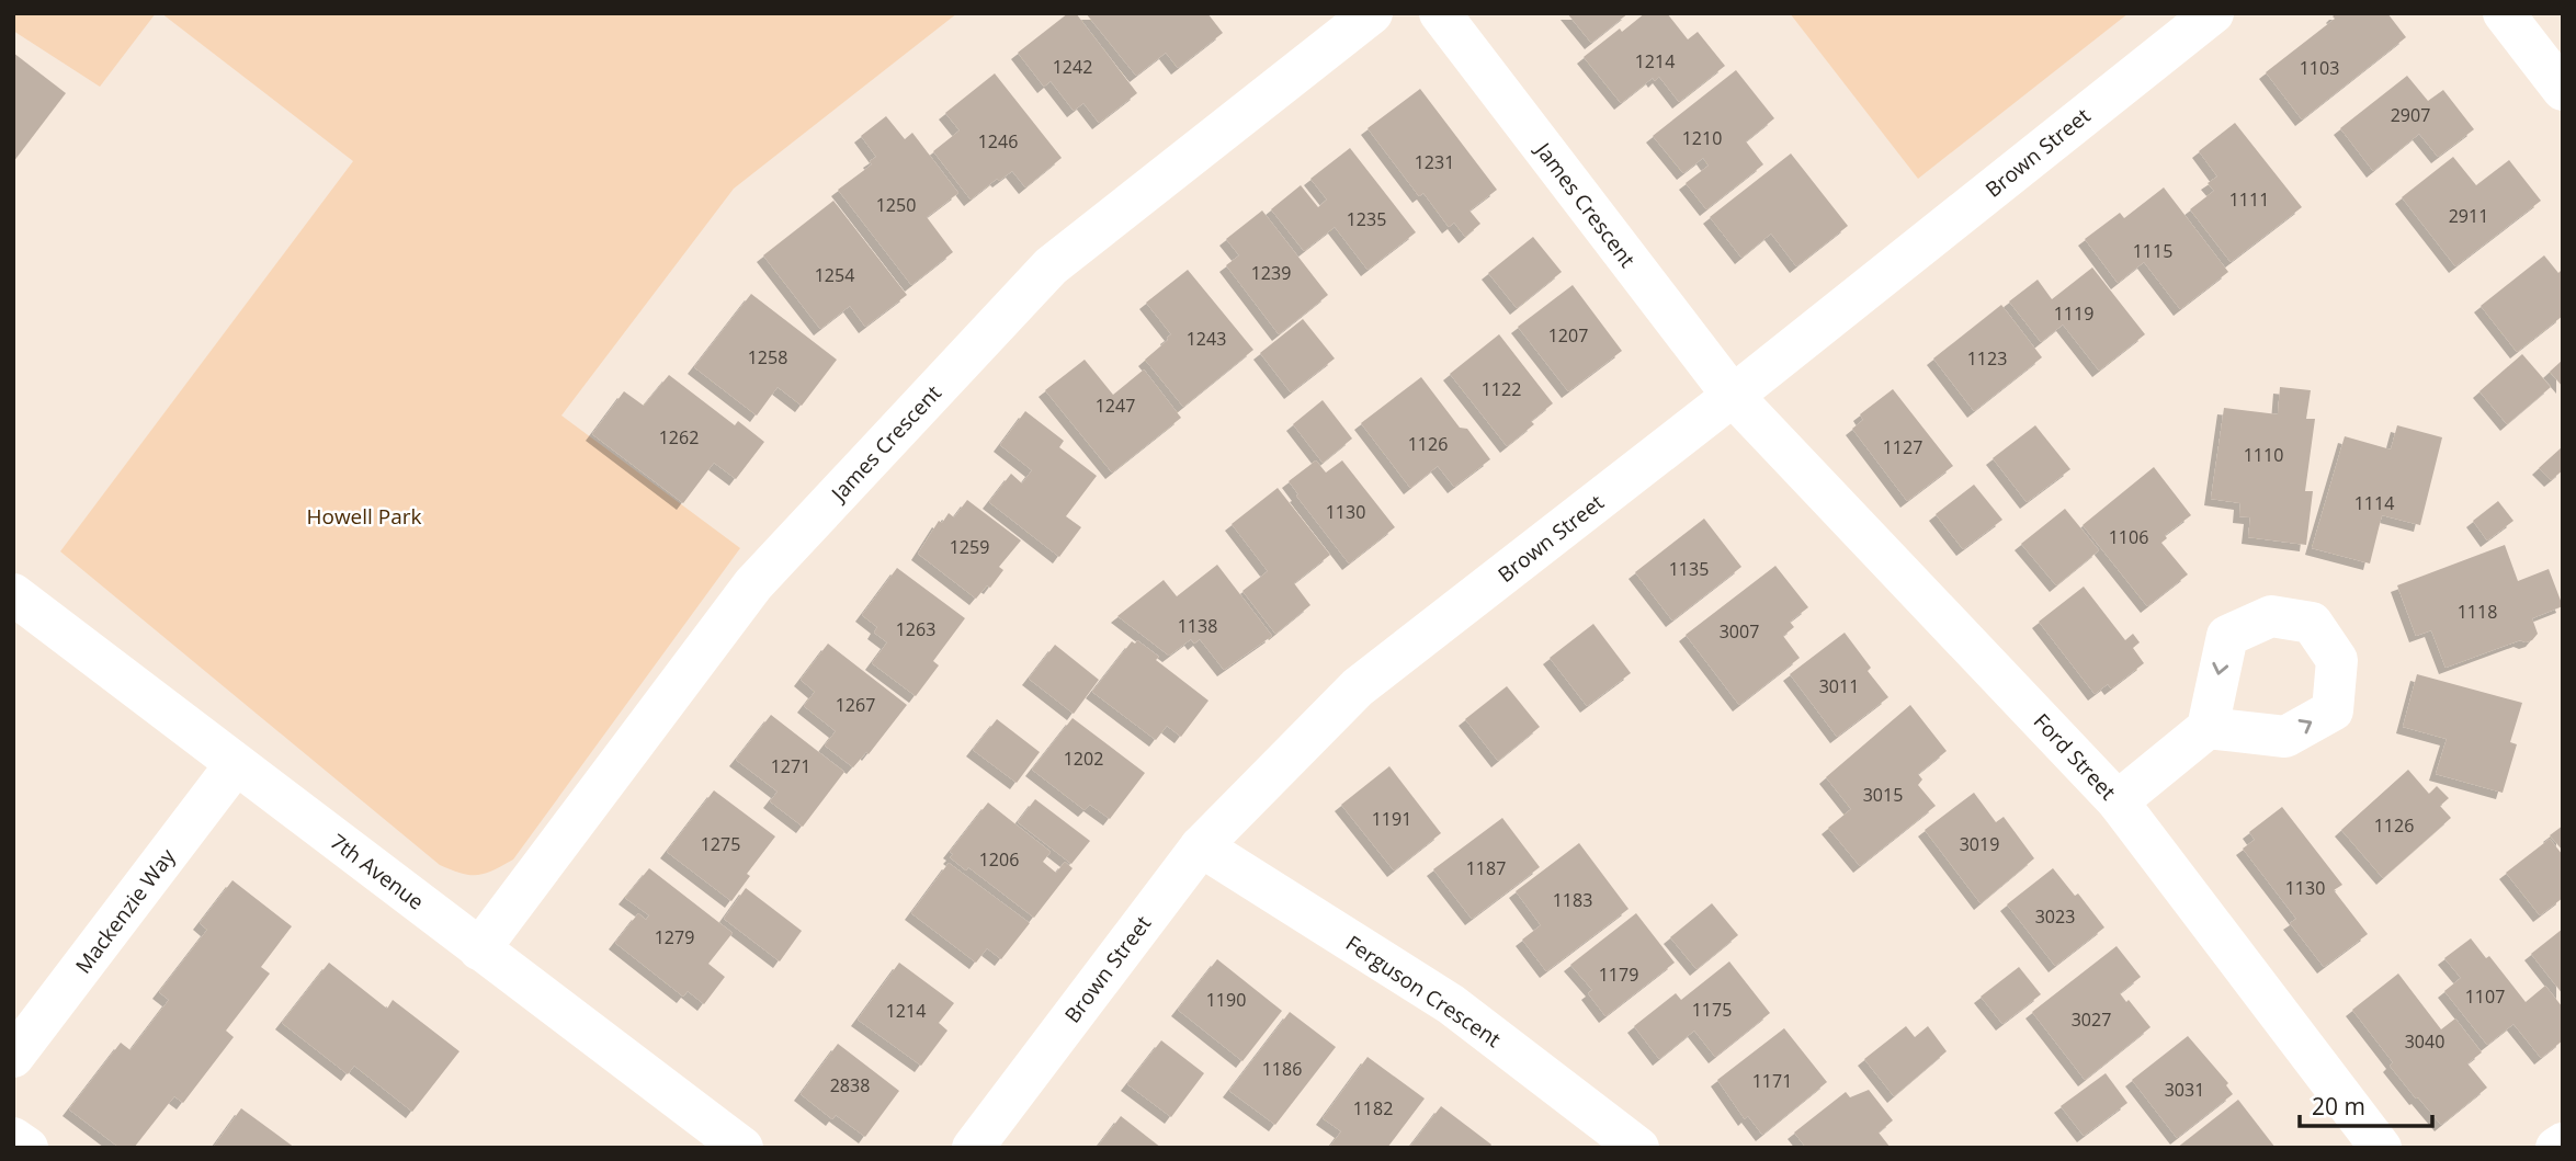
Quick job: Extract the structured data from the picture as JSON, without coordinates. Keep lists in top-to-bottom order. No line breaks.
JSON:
{"streets":{"street":["Brown Street","James Crescent","Ford Street","7th Avenue","Mackenzie Way","Ferguson Crescent"]},"crossings":[["Brown Street","James Crescent"],["Brown Street","Ford Street"],["Brown Street","Ferguson Crescent"],["James Crescent","Ford Street"],["James Crescent","7th Avenue"],["7th Avenue","Mackenzie Way"]],"parks":["Howell Park"],"house_numbers":["1214","1242","1103","2907","1210","1246","1231","1111","1250","2911","1235","1115","1239","1254","1119","1207","1243","1258","1123","1122","1247","1262","1126","1127","1110","1114","1130","1106","1259","1135","1118","1138","1263","3007","3011","1267","1202","1271","3015","1191","1126","1275","3019","1206","1187","1130","1183","3023","1279","1179","1107","1190","1175","1214","3027","3040","1186","1171","2838","3031","1182"],"scale_bar":"20 m"}
